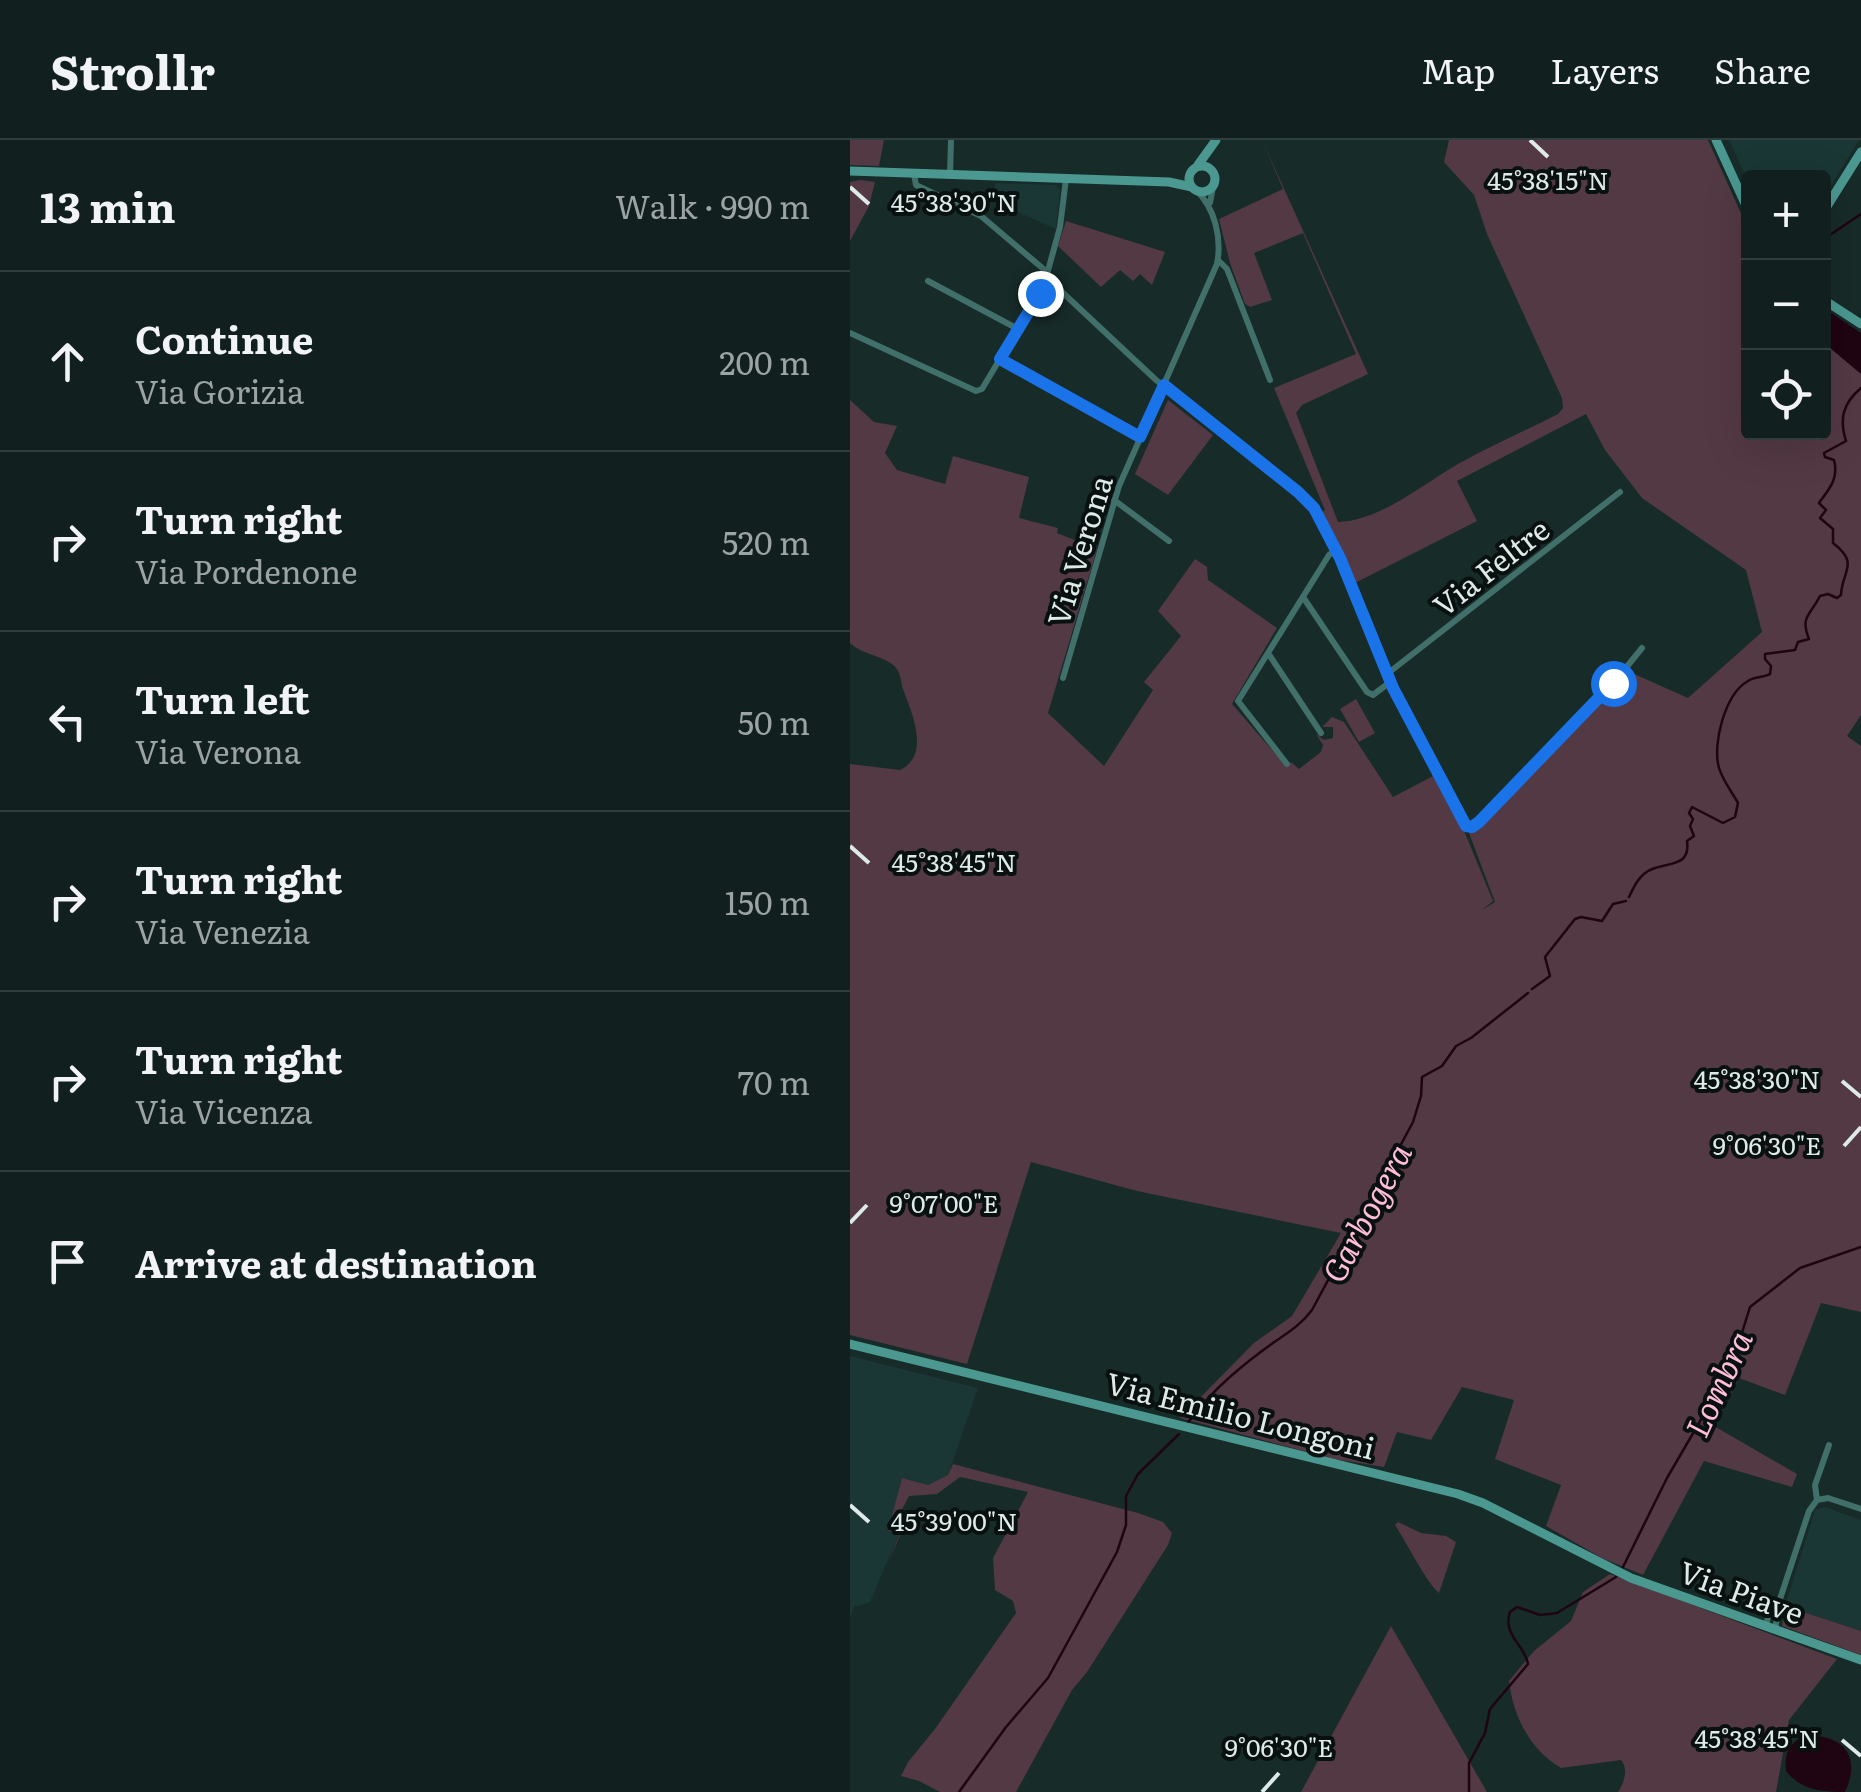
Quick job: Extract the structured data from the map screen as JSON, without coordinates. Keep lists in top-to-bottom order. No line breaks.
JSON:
{"streets":{"street":["Via Verona","Via Feltre","Via Emilio Longoni","Via Piave"]},"crossings":[["Via Emilio Longoni","Via Piave"]],"water":["Garbogera","Lombra"],"page":{"header":"Strollr","nav":["Map","Layers","Share"],"heading":["13 min","Walk · 990 m"],"map_buttons":["+","−"],"list":[["Continue","Via Gorizia","200 m"],["Turn right","Via Pordenone","520 m"],["Turn left","Via Verona","50 m"],["Turn right","Via Venezia","150 m"],["Turn right","Via Vicenza","70 m"],"Arrive at destination"]},"coordinates":["45°38'15\"N","45°38'30\"N","45°38'45\"N","9°06'30\"E","9°07'00\"E","45°39'00\"N"]}
